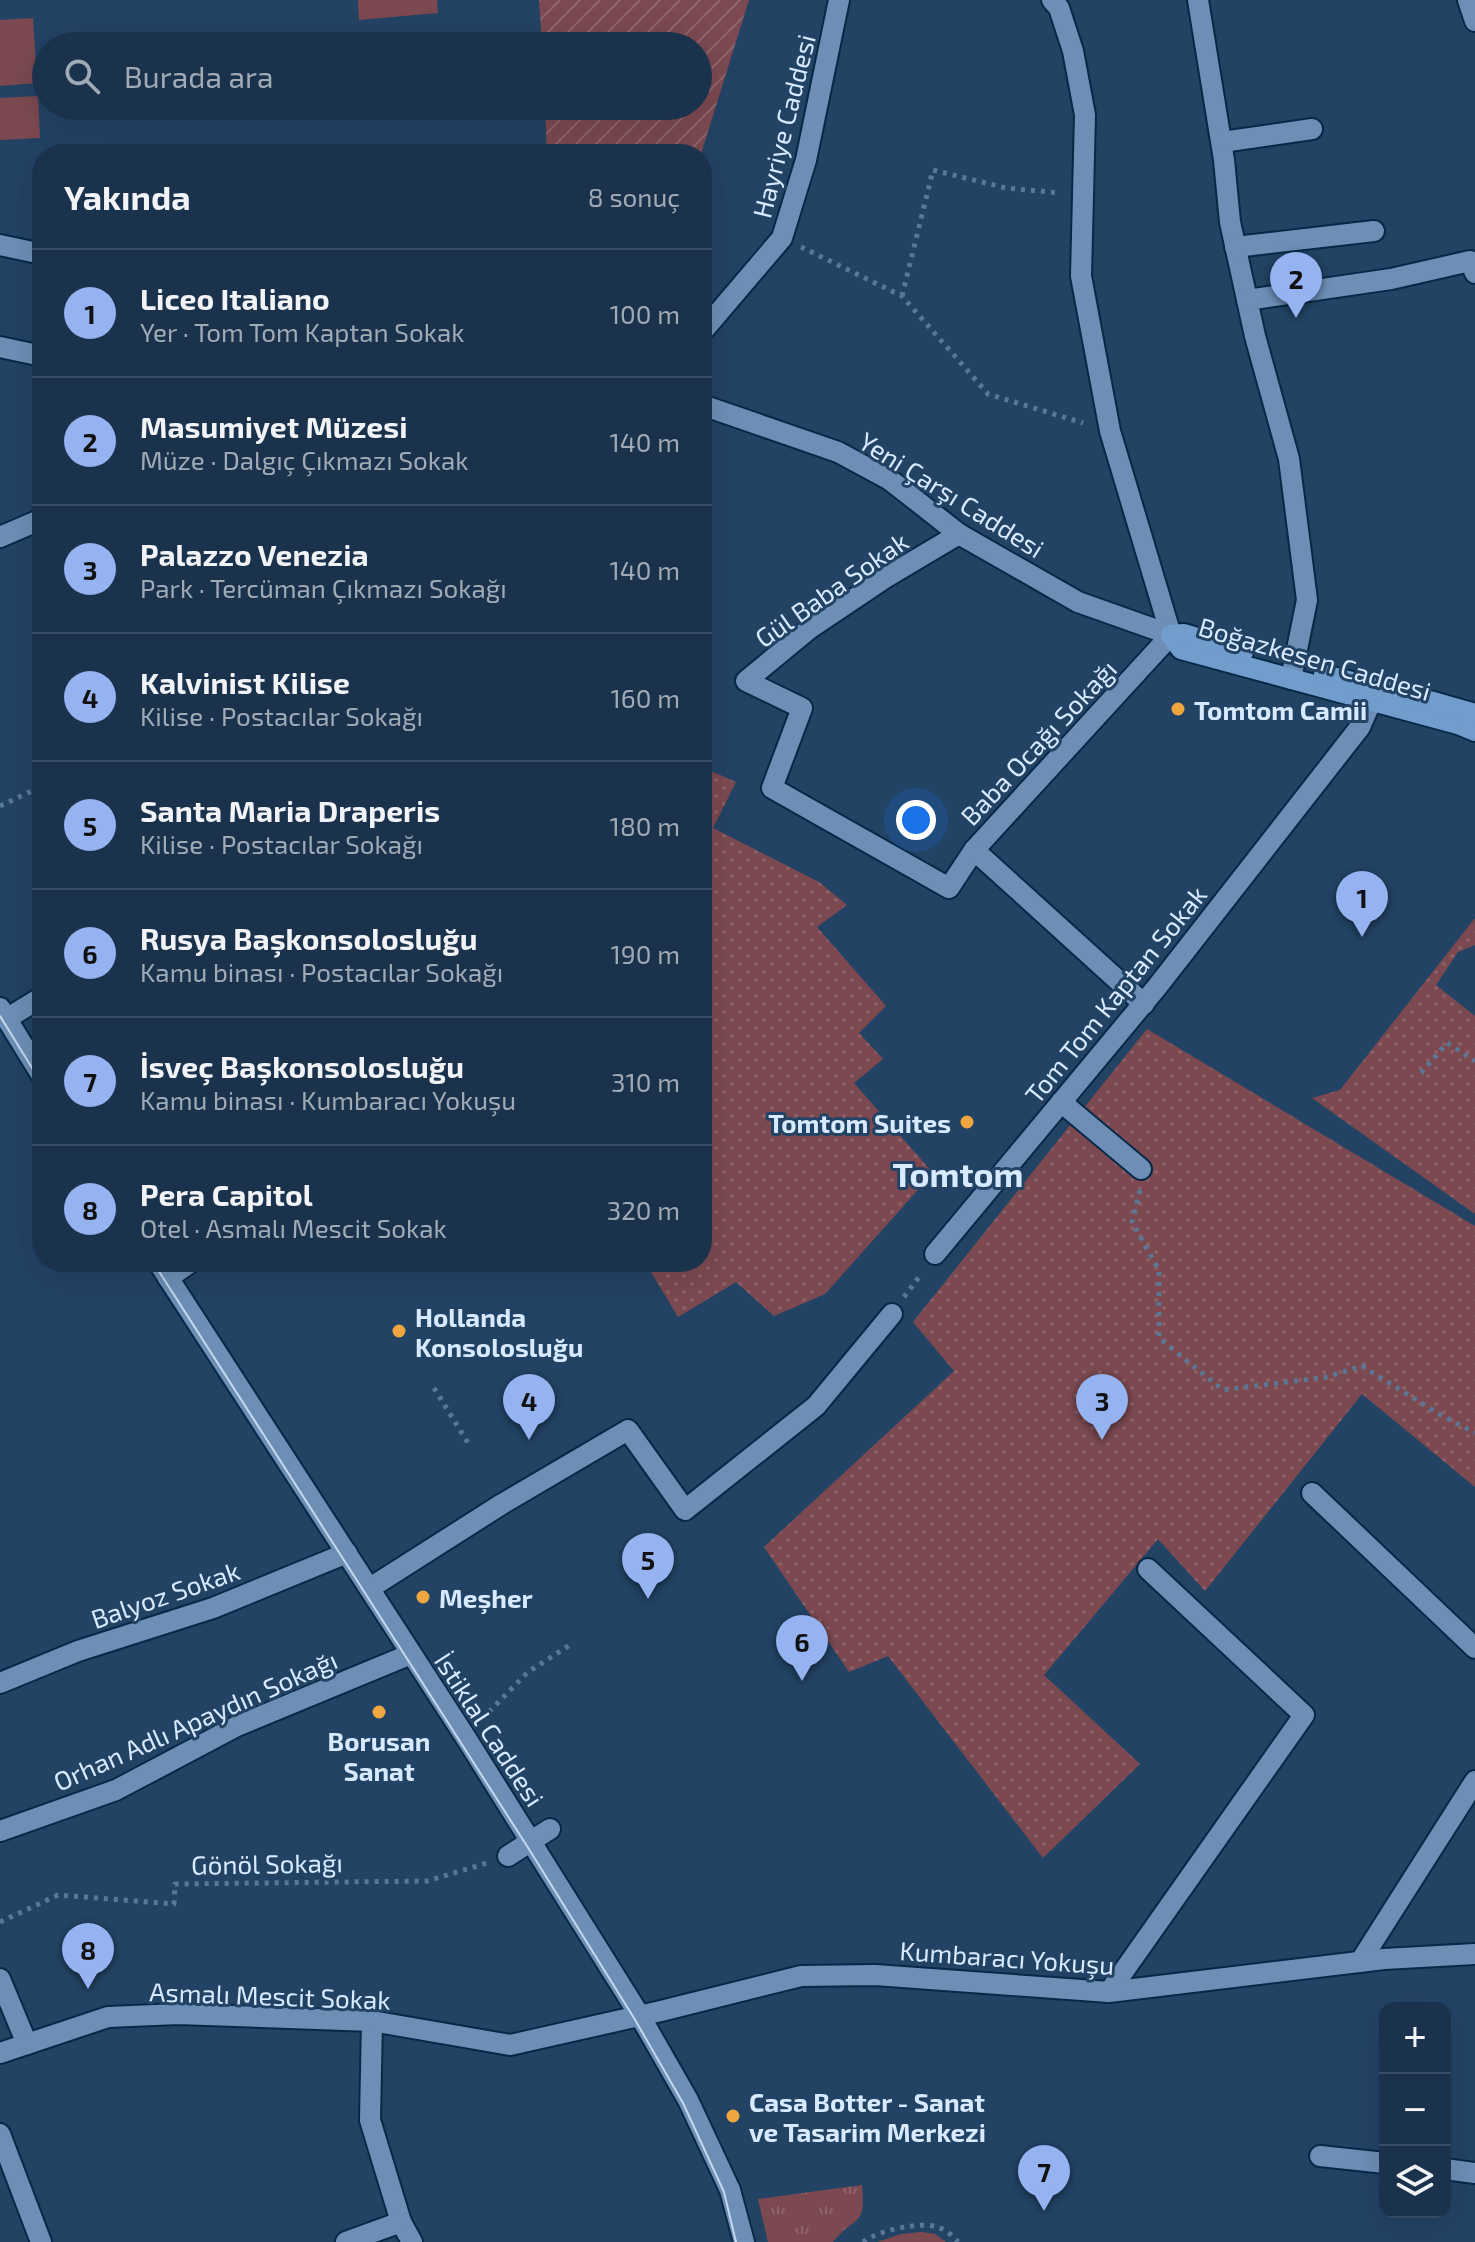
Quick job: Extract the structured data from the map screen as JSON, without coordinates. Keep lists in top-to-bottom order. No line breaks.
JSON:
{"streets":{"main road":["Boğazkesen Caddesi"],"street":["Hayriye Caddesi","Yeni Çarşı Caddesi","Gül Baba Sokak","Baba Ocağı Sokağı","Tom Tom Kaptan Sokak","Balyoz Sokak","Orhan Adlı Apaydın Sokağı","İstiklal Caddesi","Kumbaracı Yokuşu","Asmalı Mescit Sokak"],"path":["Gönöl Sokağı"]},"crossings":[["Yeni Çarşı Caddesi","Gül Baba Sokak"],["Yeni Çarşı Caddesi","Boğazkesen Caddesi"],["Yeni Çarşı Caddesi","Baba Ocağı Sokağı"],["Gül Baba Sokak","Baba Ocağı Sokağı"],["Boğazkesen Caddesi","Baba Ocağı Sokağı"],["Boğazkesen Caddesi","Tom Tom Kaptan Sokak"],["Balyoz Sokak","İstiklal Caddesi"],["Orhan Adlı Apaydın Sokağı","İstiklal Caddesi"],["İstiklal Caddesi","Kumbaracı Yokuşu"],["İstiklal Caddesi","Asmalı Mescit Sokak"],["Kumbaracı Yokuşu","Asmalı Mescit Sokak"]],"districts":["Tomtom"],"places":["Tomtom Camii","Tomtom Suites","Hollanda Konsolosluğu","Meşher","Borusan Sanat","Casa Botter - Sanat ve Tasarim Merkezi"],"page":{"search":"Burada ara","heading":["Yakında","8 sonuç"],"list":[{"mark":"1","name":"Liceo Italiano","note":"Yer · Tom Tom Kaptan Sokak","value":"100 m"},{"mark":"2","name":"Masumiyet Müzesi","note":"Müze · Dalgıç Çıkmazı Sokak","value":"140 m"},{"mark":"3","name":"Palazzo Venezia","note":"Park · Tercüman Çıkmazı Sokağı","value":"140 m"},{"mark":"4","name":"Kalvinist Kilise","note":"Kilise · Postacılar Sokağı","value":"160 m"},{"mark":"5","name":"Santa Maria Draperis","note":"Kilise · Postacılar Sokağı","value":"180 m"},{"mark":"6","name":"Rusya Başkonsolosluğu","note":"Kamu binası · Postacılar Sokağı","value":"190 m"},{"mark":"7","name":"İsveç Başkonsolosluğu","note":"Kamu binası · Kumbaracı Yokuşu","value":"310 m"},{"mark":"8","name":"Pera Capitol","note":"Otel · Asmalı Mescit Sokak","value":"320 m"}],"pins":["2","1","3","4","5","6","8","7"],"map_buttons":["+","−"]}}
